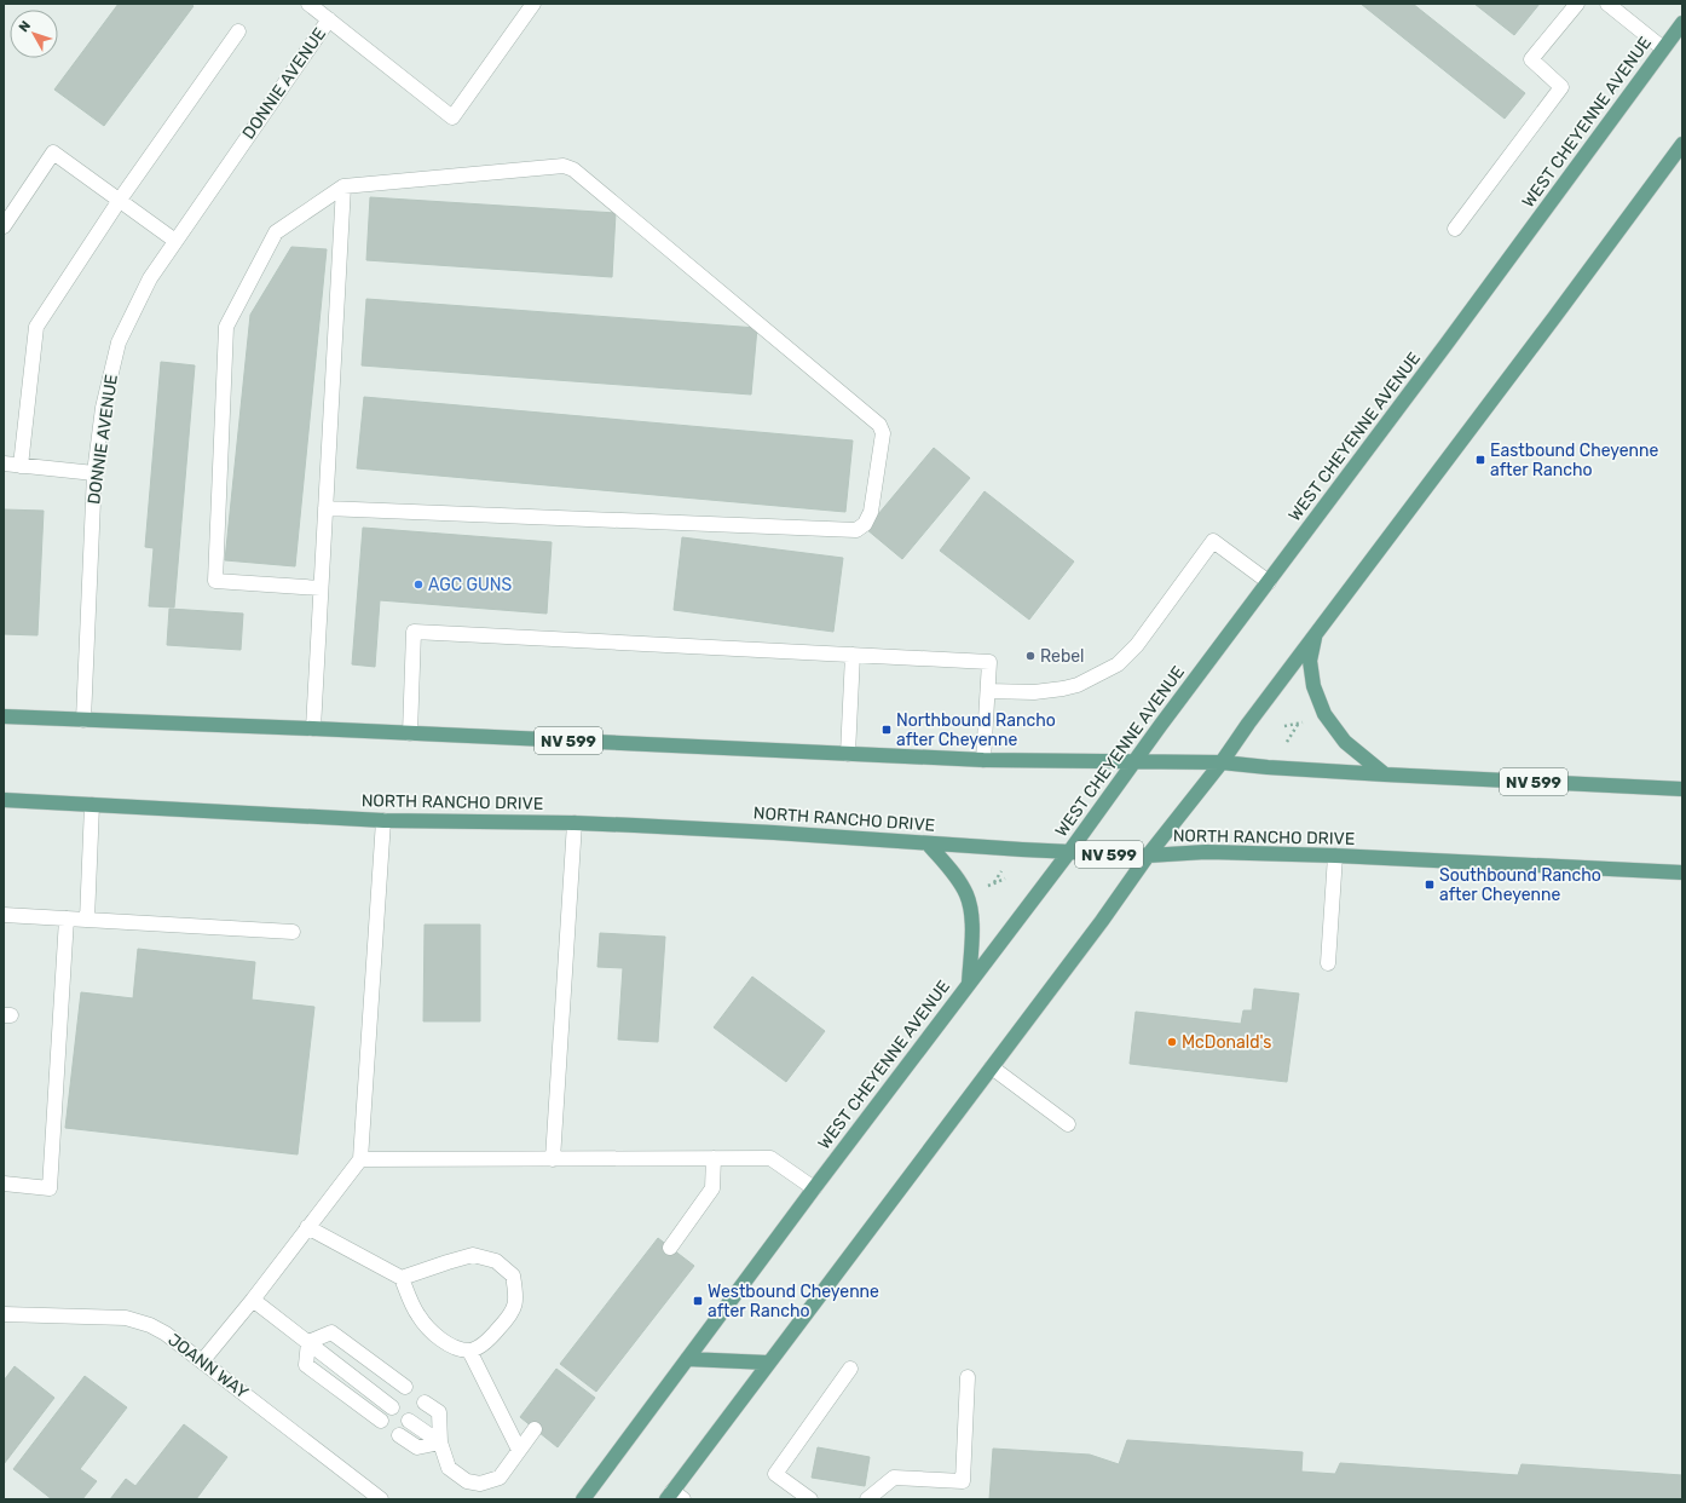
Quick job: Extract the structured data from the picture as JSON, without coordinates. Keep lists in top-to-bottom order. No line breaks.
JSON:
{"streets":{"main road":["WEST CHEYENNE AVENUE","NV 599","NORTH RANCHO DRIVE"],"street":["DONNIE AVENUE","JOANN WAY"]},"crossings":[["DONNIE AVENUE","NV 599"],["WEST CHEYENNE AVENUE","NV 599"],["WEST CHEYENNE AVENUE","NORTH RANCHO DRIVE"]],"places":{"transit":["Eastbound Cheyenne after Rancho","Northbound Rancho after Cheyenne","Southbound Rancho after Cheyenne","Westbound Cheyenne after Rancho"],"other":["AGC GUNS","Rebel","McDonald's"]},"north":"top left"}
